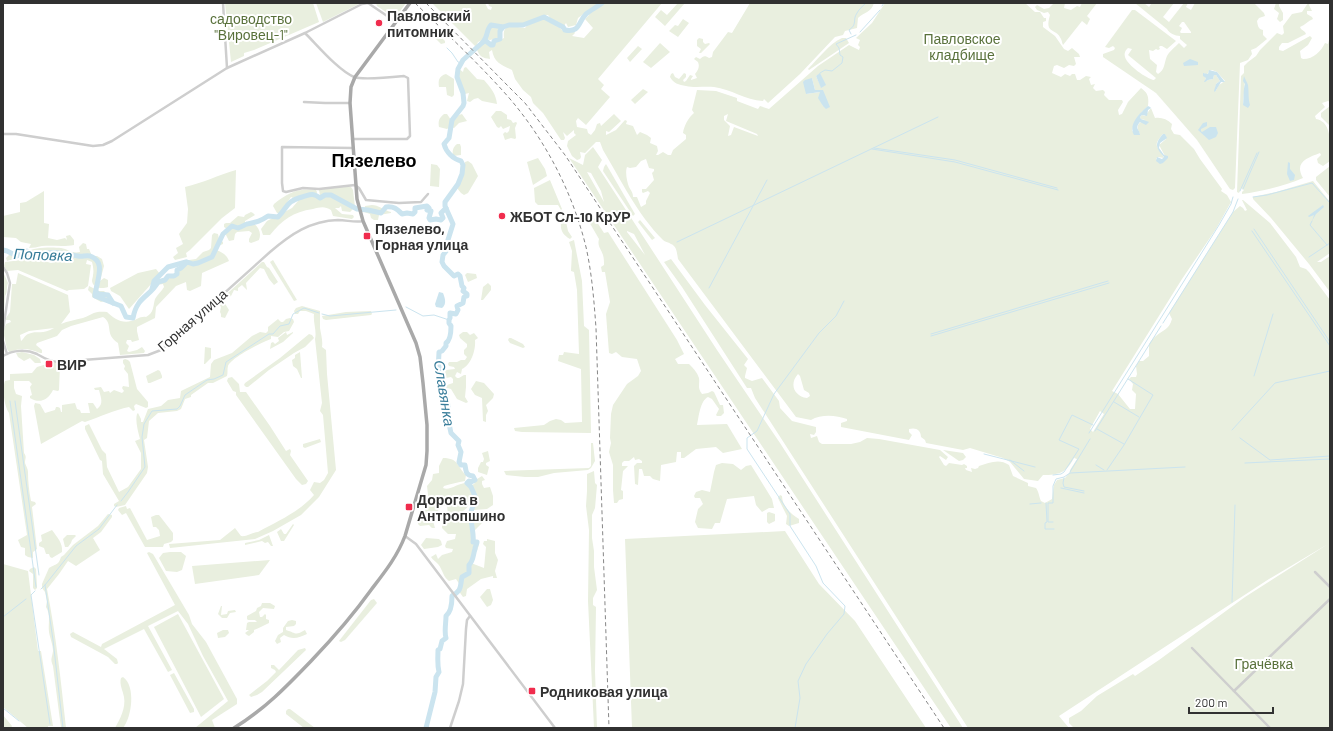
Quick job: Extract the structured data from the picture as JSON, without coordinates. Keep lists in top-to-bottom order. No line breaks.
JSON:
{"streets":{"street":["Горная улица"]},"districts":["Пязелево"],"water":["Поповка","Славянка"],"parks":["садоводство \"Вировец-1\"","Павловское кладбище","Грачёвка"],"places":{"other":["Павловский питомник","ЖБОТ Сл-10 КрУР"],"transit":["Пязелево, Горная улица","ВИР","Дорога в Антропшино","Родниковая улица"]},"scale_bar":"200 m"}
